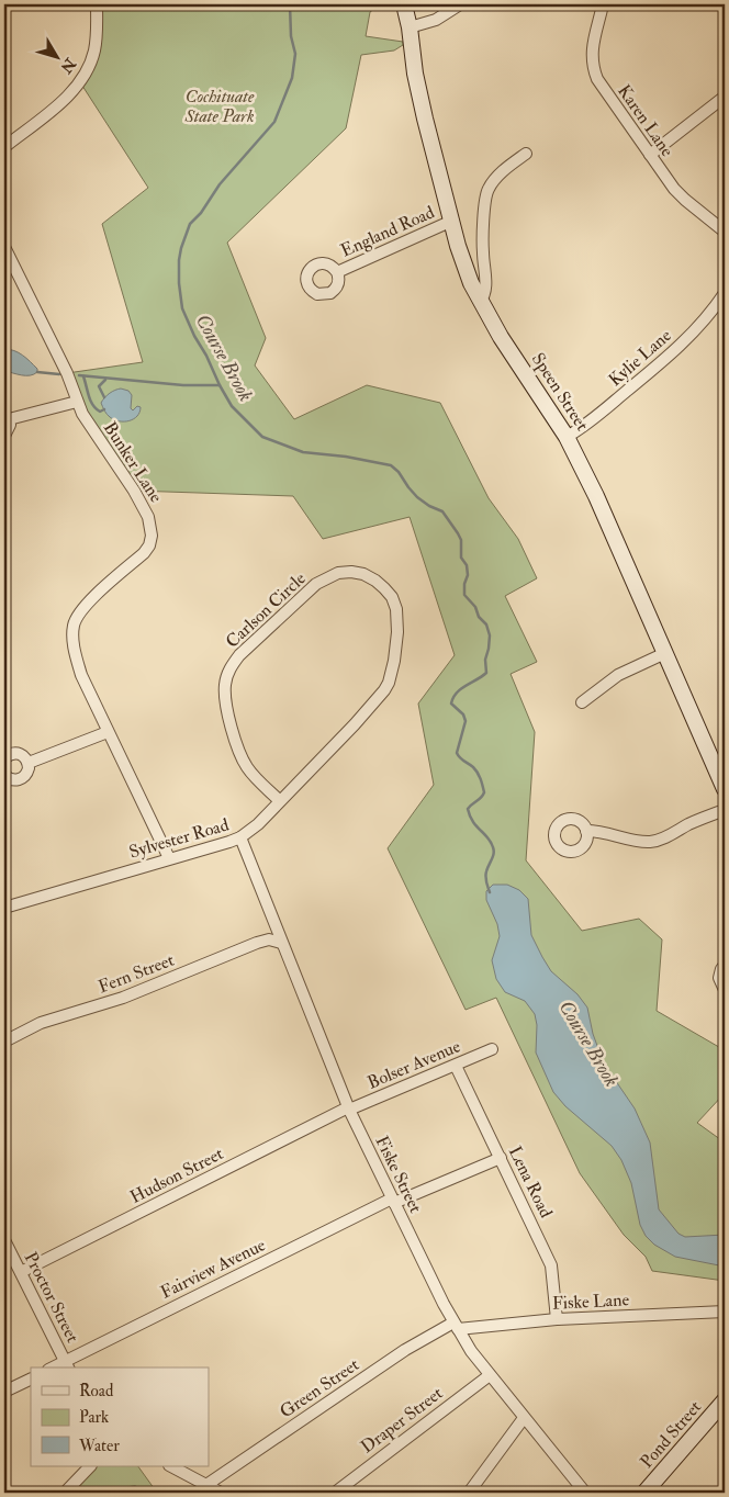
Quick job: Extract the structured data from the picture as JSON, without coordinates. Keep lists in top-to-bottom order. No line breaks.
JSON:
{"streets":{"street":["Karen Lane","England Road","Kylie Lane","Speen Street","Bunker Lane","Carlson Circle","Sylvester Road","Fern Street","Bolser Avenue","Fiske Street","Hudson Street","Lena Road","Fairview Avenue","Proctor Street","Fiske Lane","Green Street","Draper Street","Pond Street"]},"crossings":[["England Road","Speen Street"],["Kylie Lane","Speen Street"],["Bunker Lane","Sylvester Road"],["Carlson Circle","Sylvester Road"],["Sylvester Road","Fiske Street"],["Fern Street","Fiske Street"],["Bolser Avenue","Fiske Street"],["Bolser Avenue","Hudson Street"],["Bolser Avenue","Lena Road"],["Fiske Street","Hudson Street"],["Fiske Street","Fairview Avenue"],["Fiske Street","Fiske Lane"],["Fiske Street","Green Street"],["Fiske Street","Draper Street"],["Hudson Street","Proctor Street"],["Lena Road","Fairview Avenue"],["Lena Road","Fiske Lane"],["Fairview Avenue","Proctor Street"],["Fiske Lane","Green Street"]],"water":["Course Brook"],"parks":["Cochituate State Park"],"legend":["Road","Park","Water"],"north":"bottom right"}
